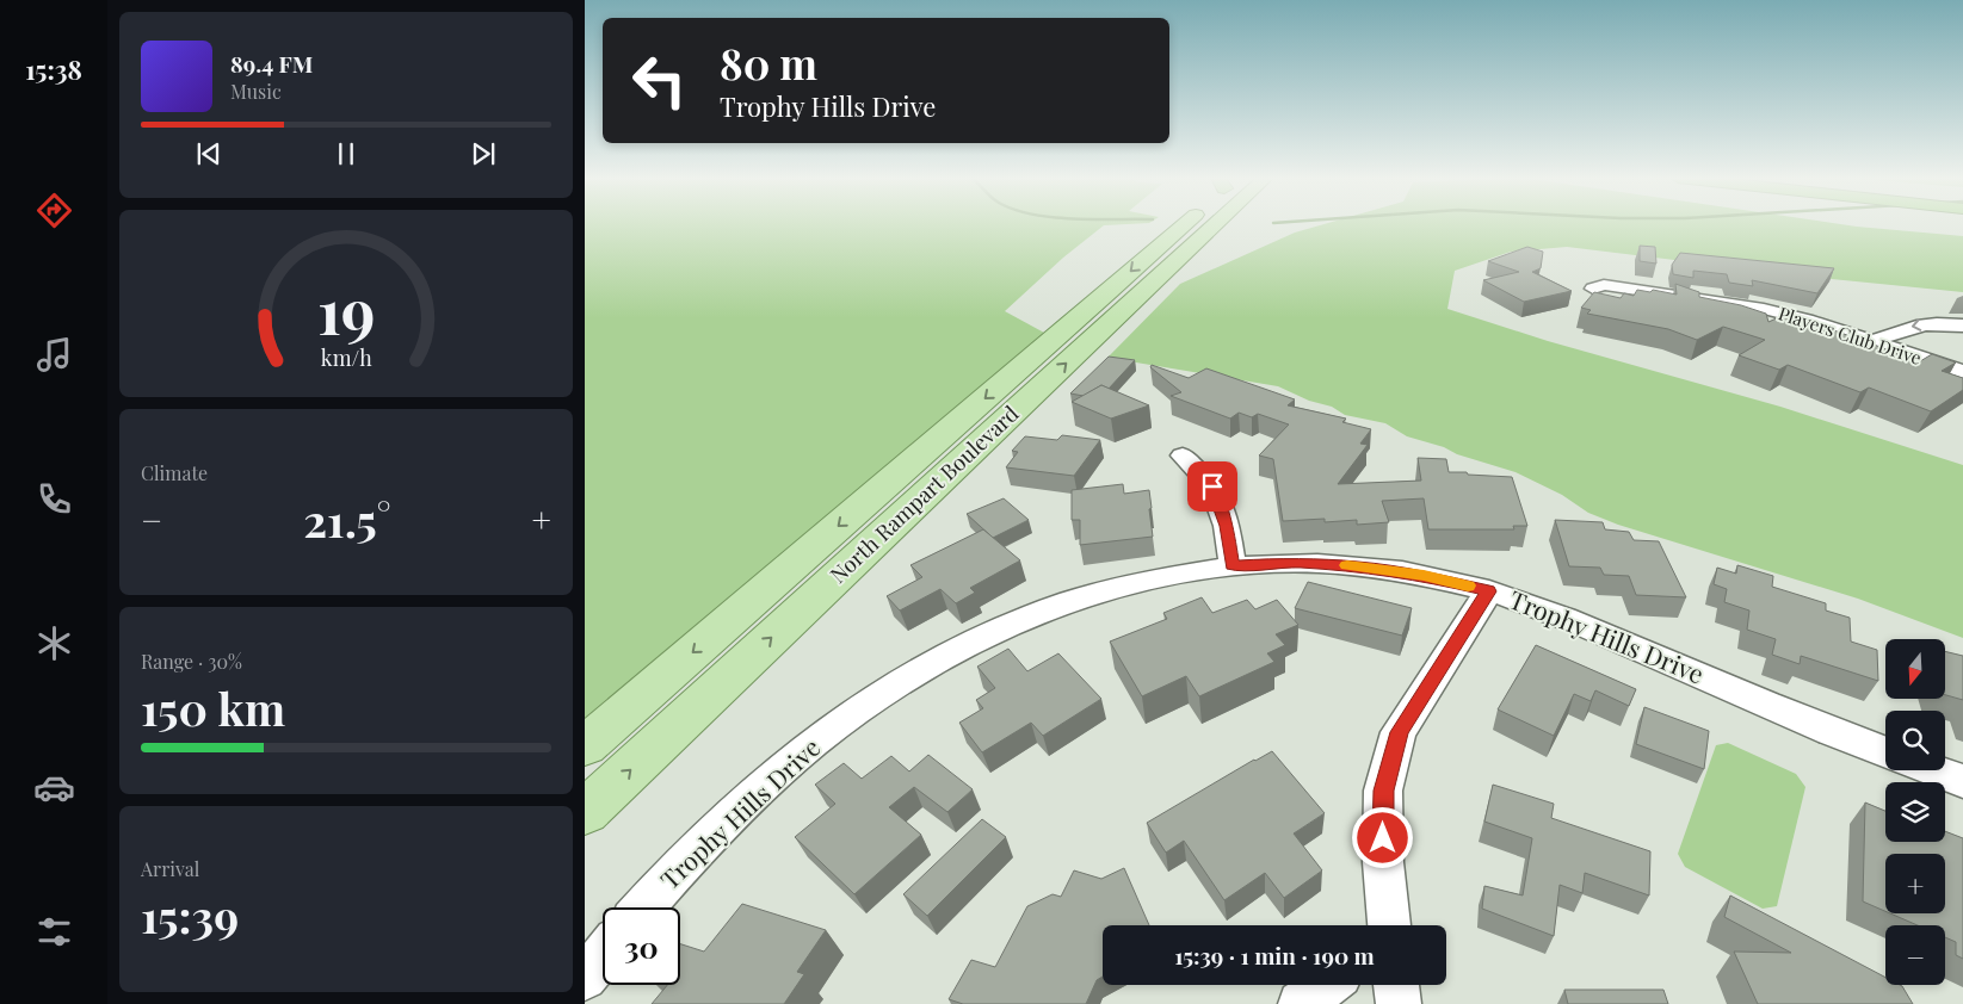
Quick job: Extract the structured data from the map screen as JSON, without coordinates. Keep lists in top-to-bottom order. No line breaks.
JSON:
{"streets":{"main road":["North Rampart Boulevard"],"street":["Players Club Drive","Trophy Hills Drive"]},"north":"bottom","page":{"tabs":"15:38","turn":["80 m","Trophy Hills Drive"],"song":["89.4 FM","Music"],"tile":["Climate",["Range · 30%","150 km"],["Arrival","15:39"]],"heat":["−","21.5°","+"],"map_buttons":["+","−"],"limit":"30","trip":"15:39 · 1 min · 190 m","gauge":["19","km/h"]}}
